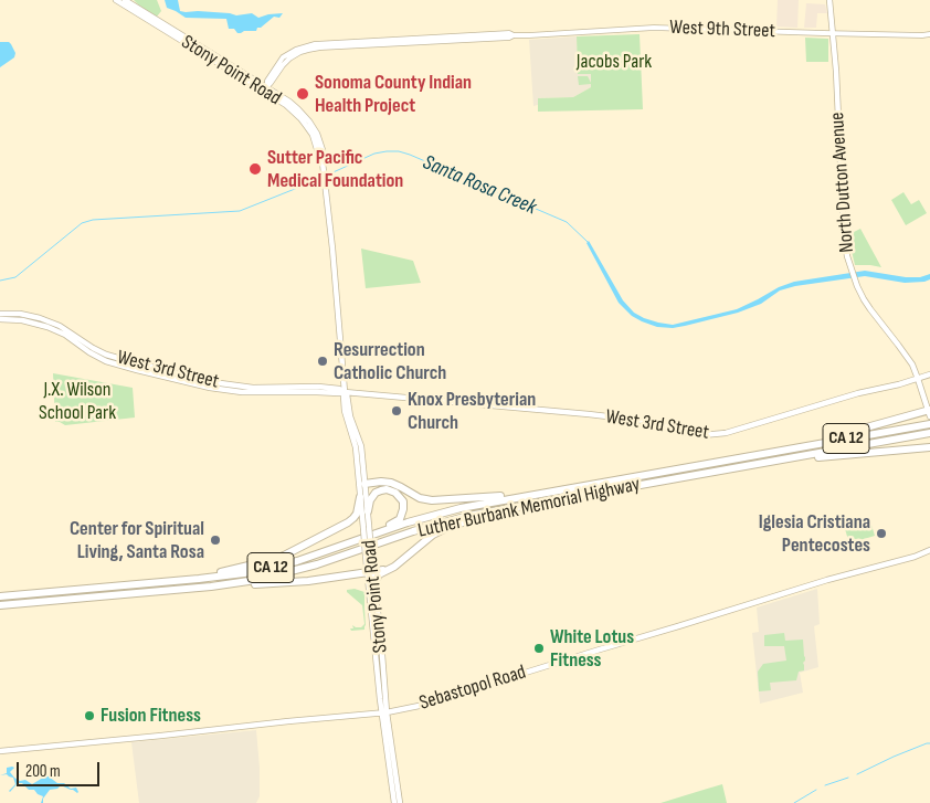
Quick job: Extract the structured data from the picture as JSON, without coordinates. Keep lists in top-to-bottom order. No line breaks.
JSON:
{"streets":{"highway":["CA 12","Luther Burbank Memorial Highway"],"main road":["Stony Point Road","North Dutton Avenue","West 3rd Street","Sebastopol Road"],"street":["West 9th Street"]},"crossings":[["West 9th Street","Stony Point Road"],["West 9th Street","North Dutton Avenue"],["Stony Point Road","West 3rd Street"],["Stony Point Road","Sebastopol Road"],["North Dutton Avenue","West 3rd Street"]],"water":["Santa Rosa Creek"],"parks":["Jacobs Park","J.X. Wilson School Park"],"places":["Sonoma County Indian Health Project","Sutter Pacific Medical Foundation","Resurrection Catholic Church","Knox Presbyterian Church","Iglesia Cristiana Pentecostes","Center for Spiritual Living, Santa Rosa","White Lotus Fitness","Fusion Fitness"],"scale_bar":"200 m"}
